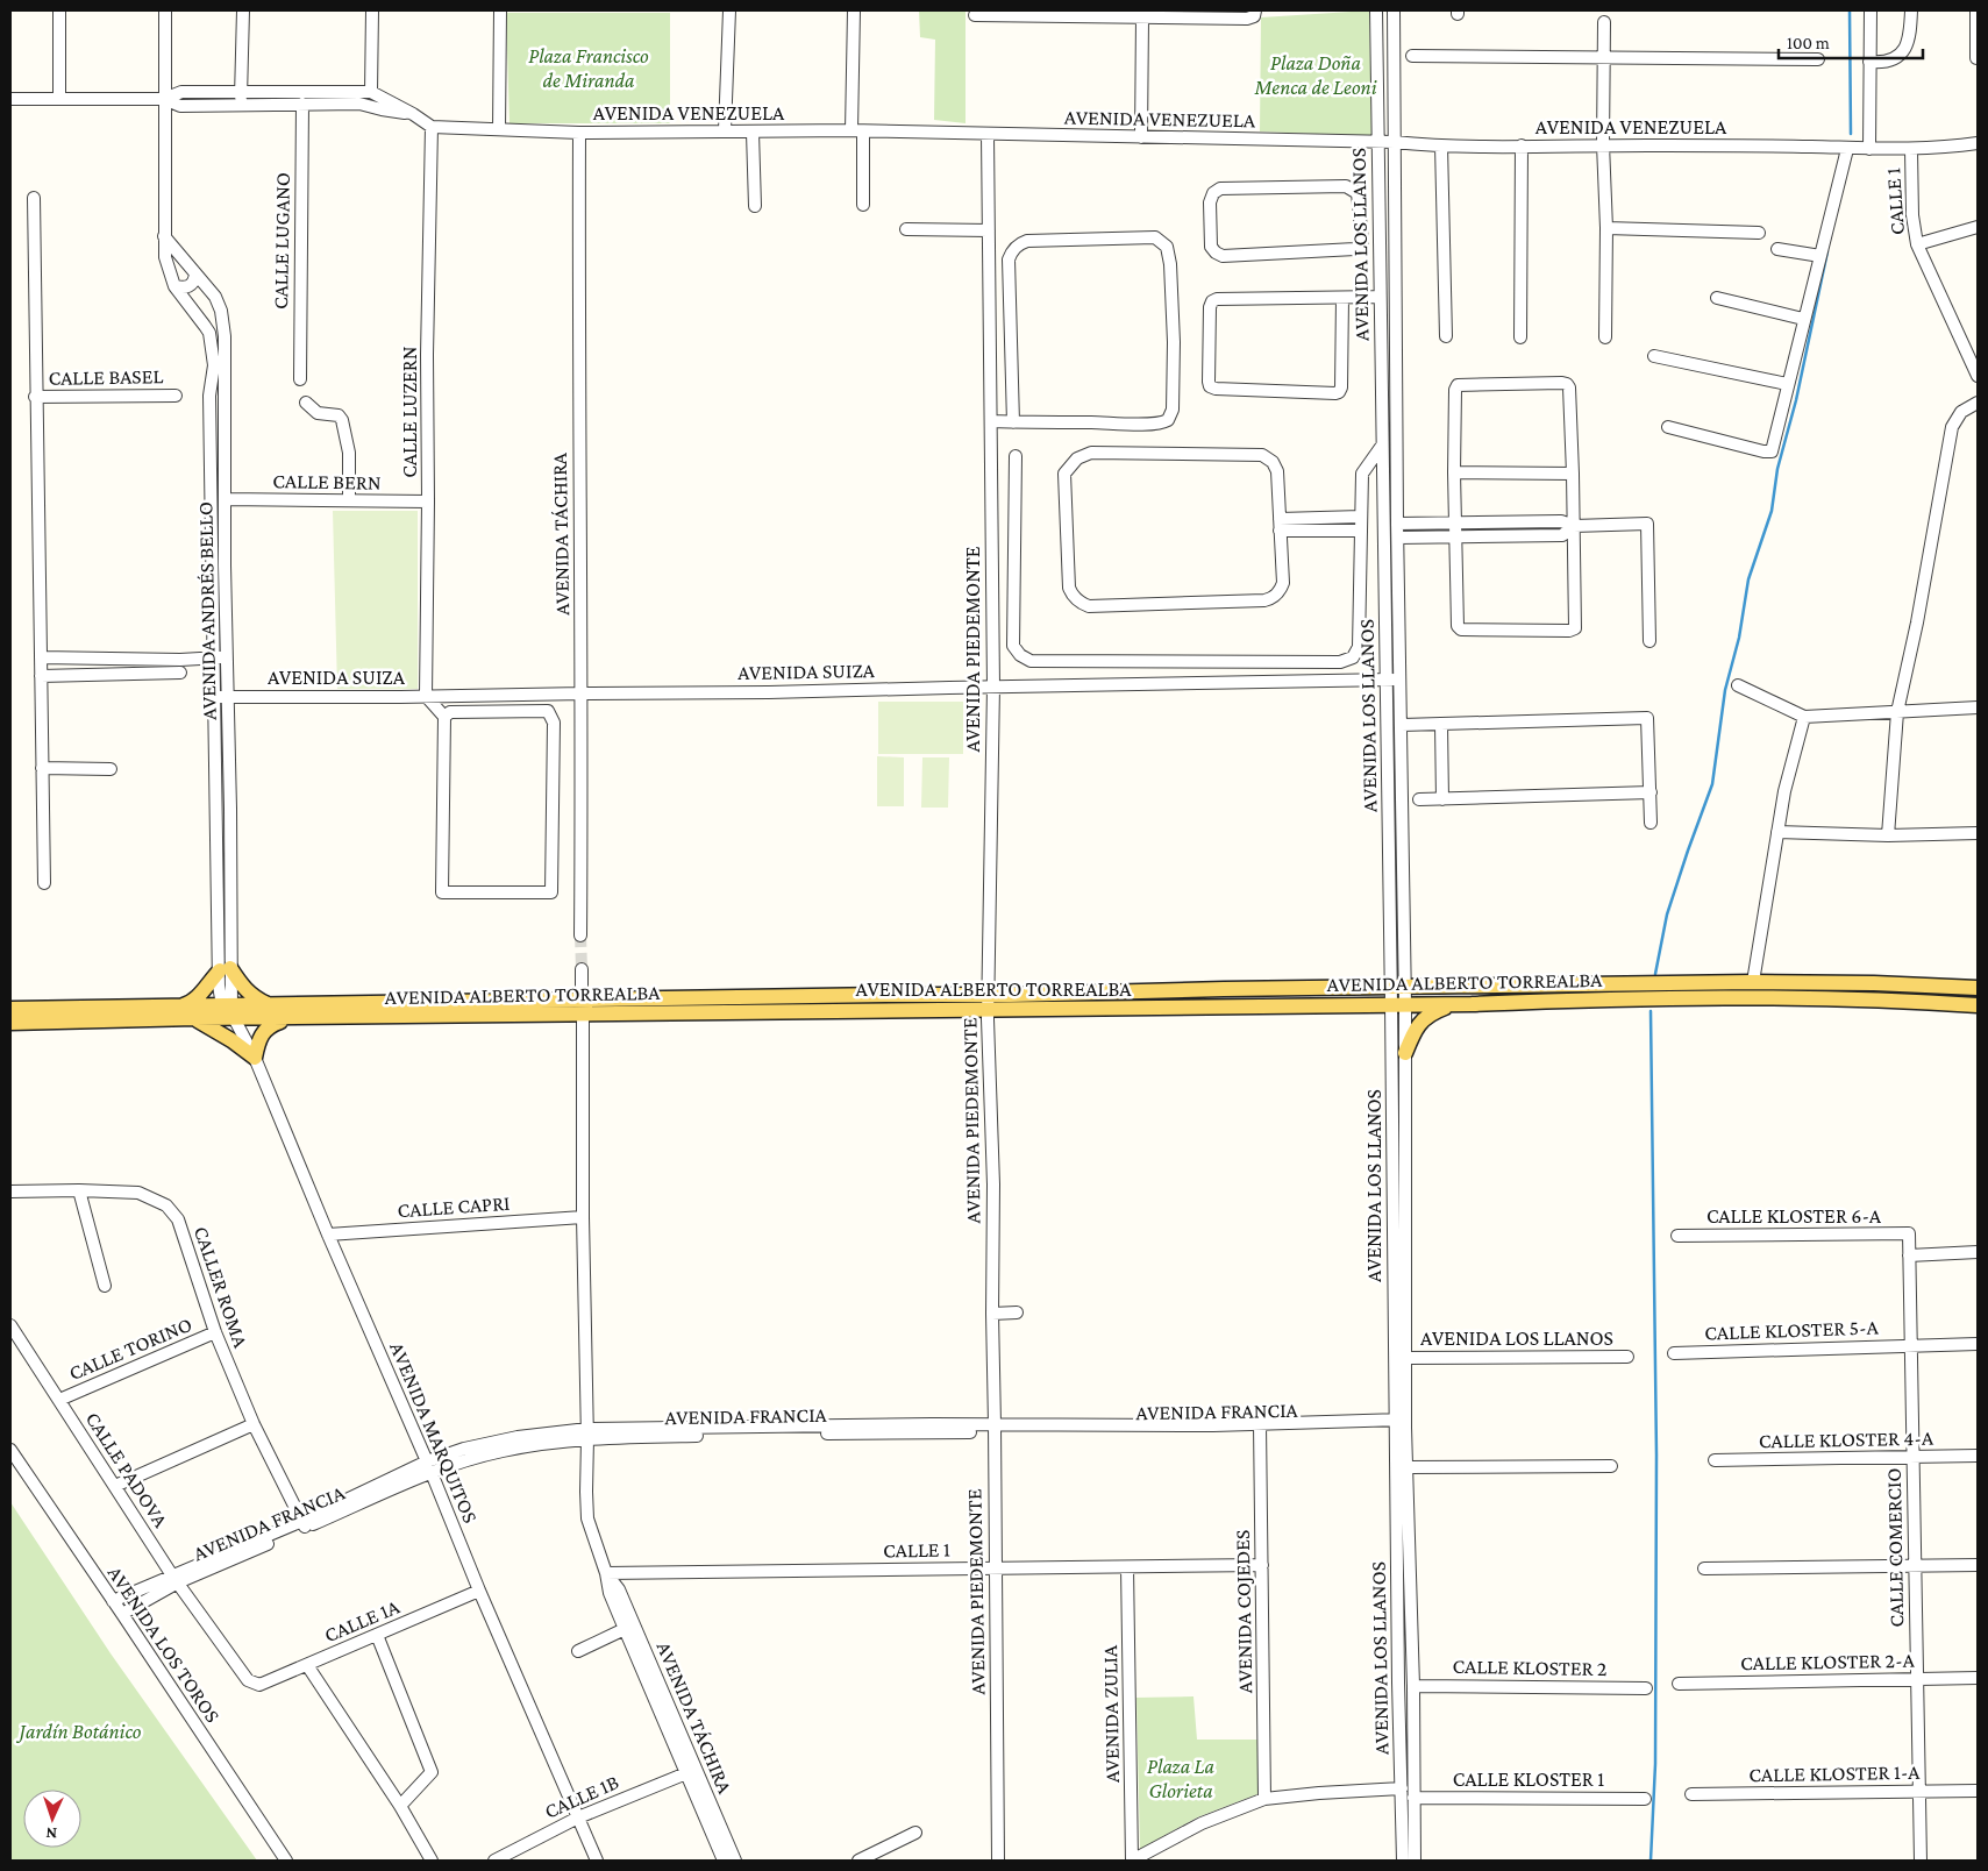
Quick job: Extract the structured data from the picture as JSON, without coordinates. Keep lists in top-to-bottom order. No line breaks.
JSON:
{"streets":{"main road":["AVENIDA ALBERTO TORREALBA"],"street":["AVENIDA VENEZUELA","CALLE 1","CALLE LUGANO","AVENIDA LOS LLANOS","CALLE BASEL","CALLE LUZERN","CALLE BERN","AVENIDA TÁCHIRA","AVENIDA ANDRÉS BELLO","AVENIDA PIEDEMONTE","AVENIDA SUIZA","CALLE CAPRI","CALLE KLOSTER 6-A","CALLER ROMA","CALLE KLOSTER 5-A","CALLE TORINO","AVENIDA FRANCIA","AVENIDA MARQUITOS","CALLE KLOSTER 4-A","CALLE PADOVA","CALLE COMERCIO","AVENIDA COJEDES","CALLE 1A","AVENIDA LOS TOROS","CALLE KLOSTER 2-A","CALLE KLOSTER 2","AVENIDA ZULIA","CALLE KLOSTER 1-A","CALLE KLOSTER 1","CALLE 1B"]},"crossings":[["AVENIDA VENEZUELA","CALLE 1"],["AVENIDA VENEZUELA","AVENIDA LOS LLANOS"],["AVENIDA VENEZUELA","CALLE LUZERN"],["AVENIDA VENEZUELA","AVENIDA TÁCHIRA"],["AVENIDA VENEZUELA","AVENIDA PIEDEMONTE"],["CALLE 1","AVENIDA PIEDEMONTE"],["CALLE 1","AVENIDA COJEDES"],["CALLE 1","AVENIDA ZULIA"],["AVENIDA LOS LLANOS","AVENIDA SUIZA"],["AVENIDA LOS LLANOS","AVENIDA ALBERTO TORREALBA"],["AVENIDA LOS LLANOS","AVENIDA FRANCIA"],["AVENIDA LOS LLANOS","CALLE KLOSTER 2"],["AVENIDA LOS LLANOS","CALLE KLOSTER 1"],["CALLE LUZERN","CALLE BERN"],["CALLE LUZERN","AVENIDA SUIZA"],["CALLE BERN","AVENIDA ANDRÉS BELLO"],["AVENIDA TÁCHIRA","AVENIDA SUIZA"],["AVENIDA ANDRÉS BELLO","AVENIDA SUIZA"],["AVENIDA ANDRÉS BELLO","AVENIDA ALBERTO TORREALBA"],["AVENIDA ANDRÉS BELLO","AVENIDA MARQUITOS"],["AVENIDA PIEDEMONTE","AVENIDA SUIZA"],["AVENIDA PIEDEMONTE","AVENIDA ALBERTO TORREALBA"],["AVENIDA PIEDEMONTE","AVENIDA FRANCIA"],["AVENIDA ALBERTO TORREALBA","AVENIDA MARQUITOS"],["CALLE CAPRI","AVENIDA MARQUITOS"],["CALLE KLOSTER 6-A","CALLE COMERCIO"],["CALLER ROMA","CALLE TORINO"],["CALLER ROMA","AVENIDA FRANCIA"],["CALLE KLOSTER 5-A","CALLE COMERCIO"],["CALLE TORINO","CALLE PADOVA"],["AVENIDA FRANCIA","AVENIDA MARQUITOS"],["AVENIDA FRANCIA","CALLE PADOVA"],["AVENIDA FRANCIA","AVENIDA COJEDES"],["AVENIDA FRANCIA","AVENIDA LOS TOROS"],["AVENIDA MARQUITOS","CALLE 1A"],["AVENIDA MARQUITOS","CALLE 1B"],["CALLE KLOSTER 4-A","CALLE COMERCIO"],["CALLE PADOVA","CALLE 1A"],["CALLE COMERCIO","CALLE KLOSTER 2-A"],["CALLE COMERCIO","CALLE KLOSTER 1-A"]],"parks":["Plaza Francisco de Miranda","Plaza Doña Menca de Leoni","Jardín Botánico","Plaza La Glorieta"],"scale_bar":"100 m","north":"bottom"}
